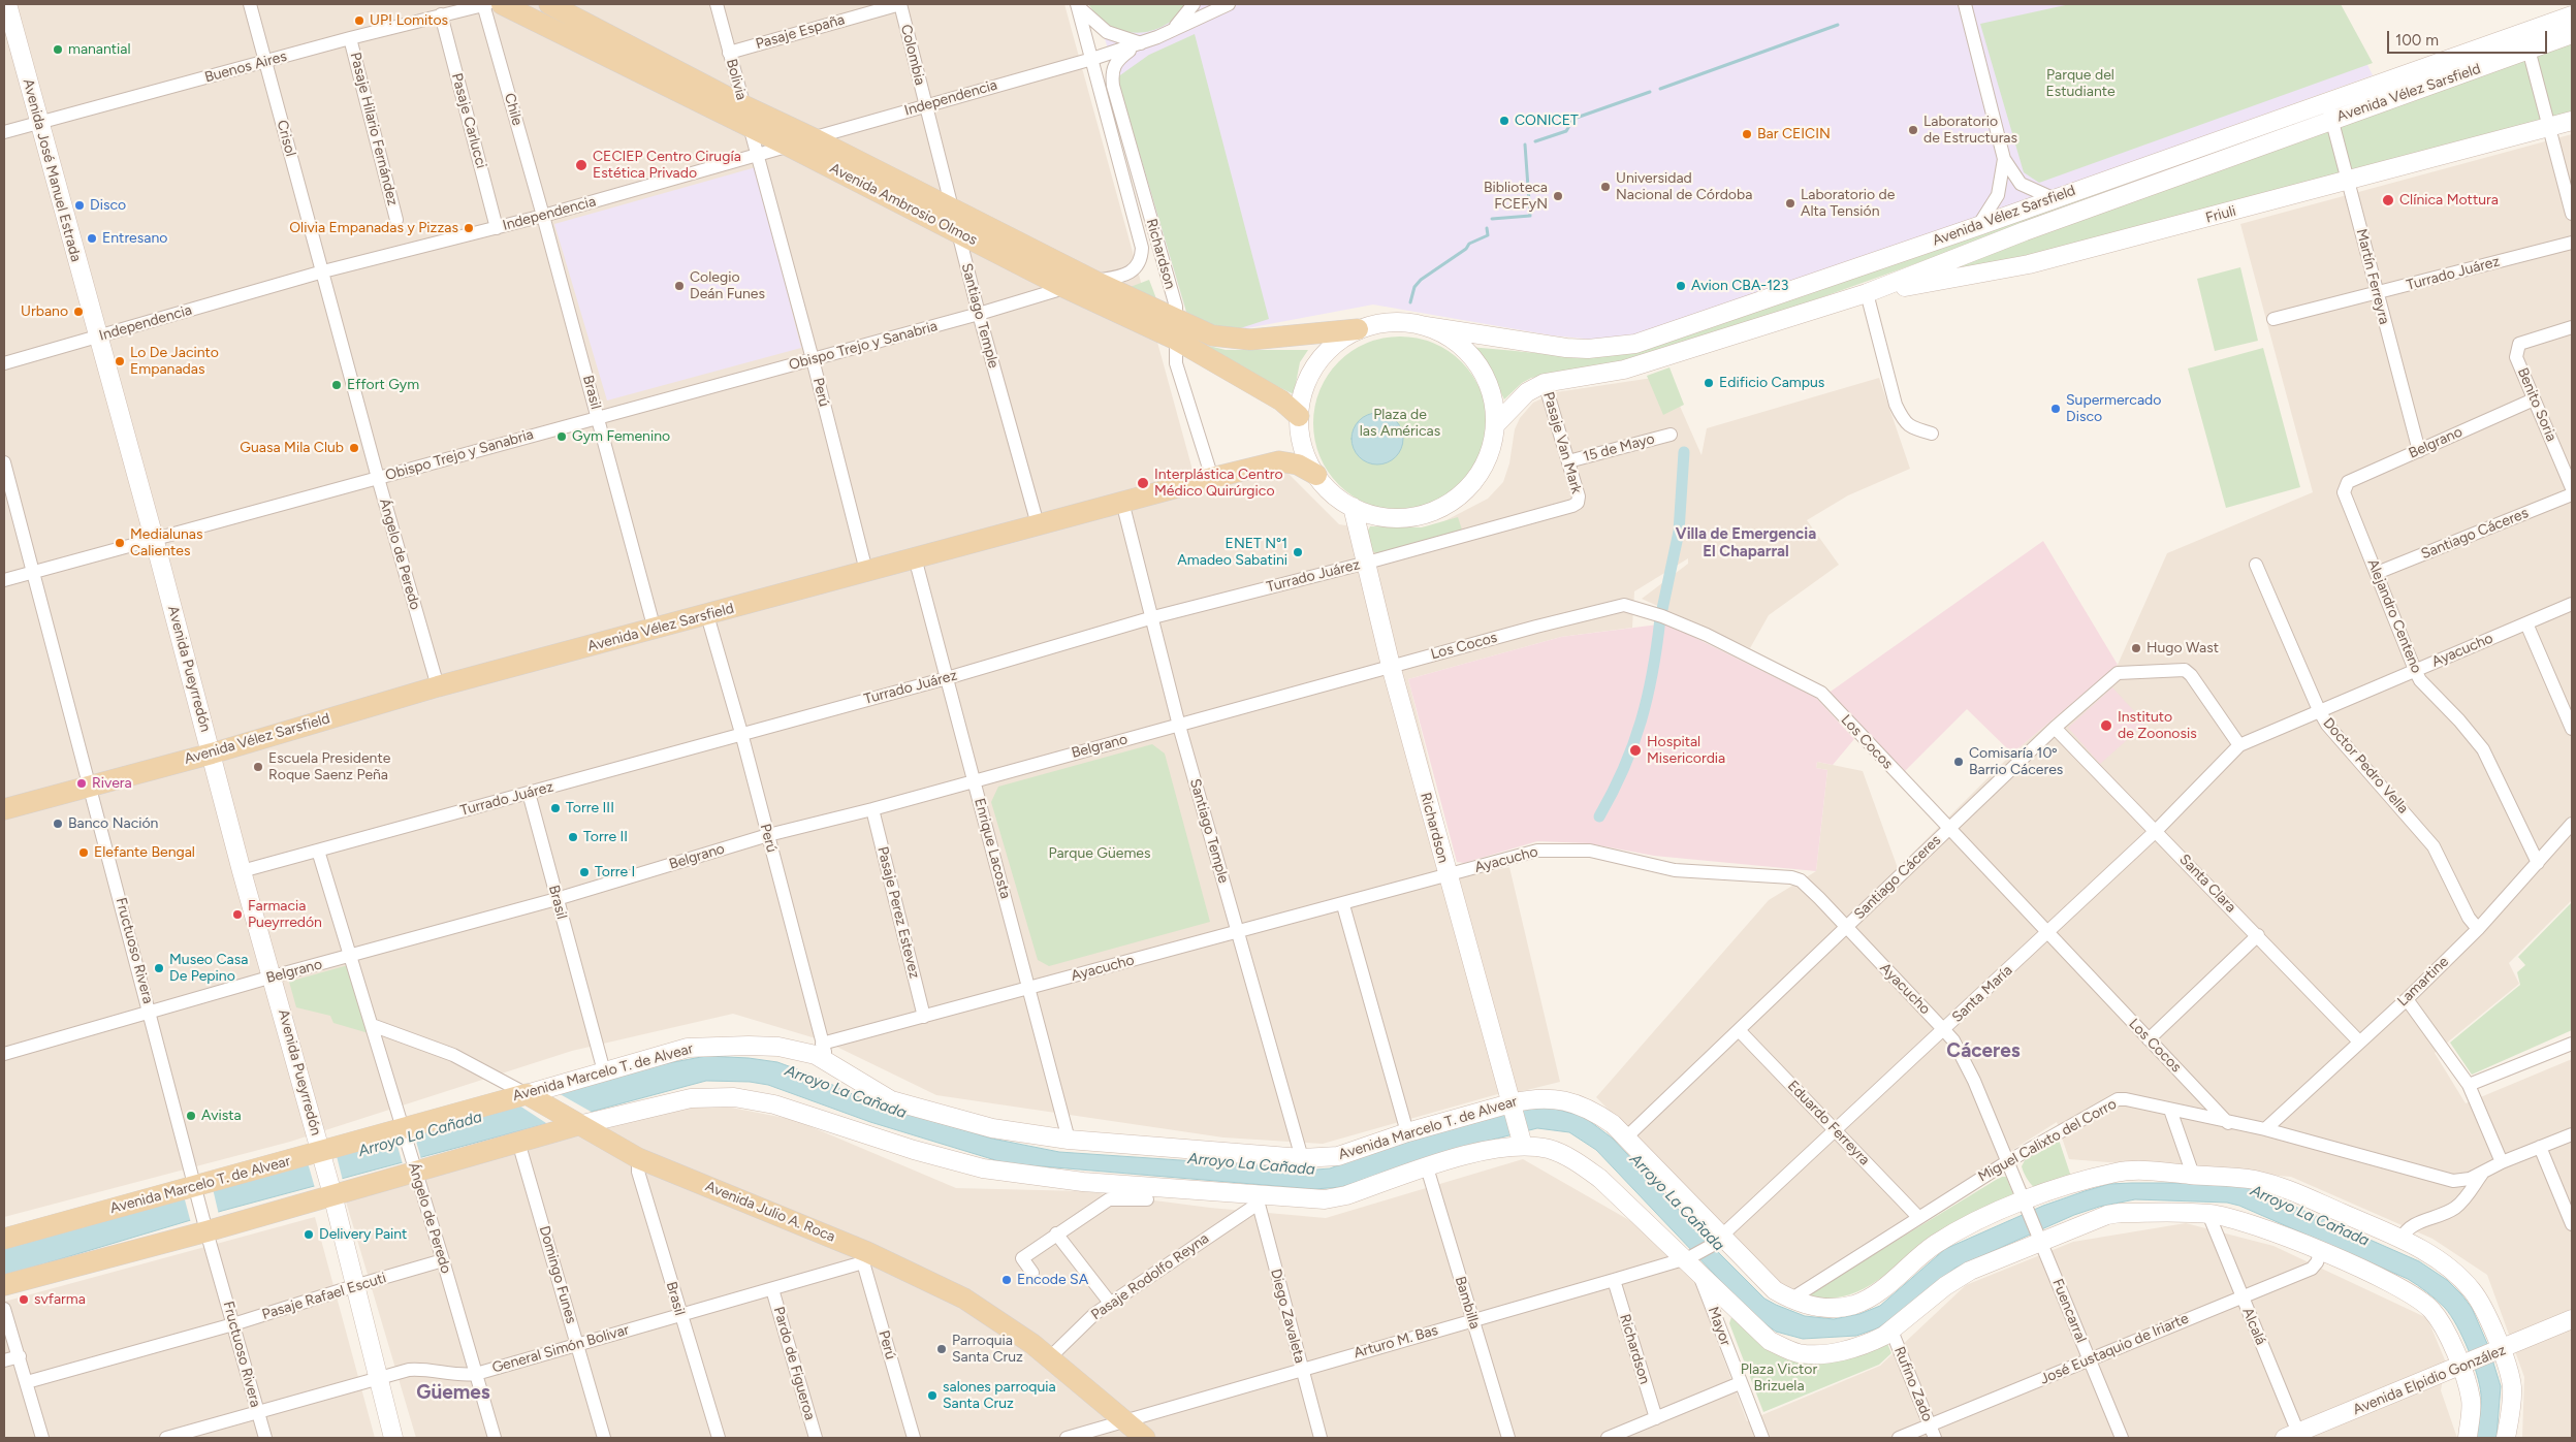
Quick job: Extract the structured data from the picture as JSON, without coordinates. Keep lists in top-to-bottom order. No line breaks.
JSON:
{"streets":{"main road":["Avenida Vélez Sarsfield","Avenida José Manuel Estrada","Avenida Ambrosio Olmos","Friuli","Richardson","Avenida Pueyrredón","Avenida Marcelo T. de Alvear","Avenida Julio A. Roca","Avenida Elpidio González"],"street":["Pasaje España","Colombia","Buenos Aires","Bolivia","Independencia","Chile","Pasaje Carlucci","Pasaje Hilario Fernández","Crisol","Turrado Juárez","Martín Ferreyra","Santiago Temple","Obispo Trejo y Sanabria","Brasil","Perú","Benito Soria","Pasaje Van Mark","Belgrano","15 de Mayo","Santiago Cáceres","Ángelo de Peredo","Alejandro Centeno","Los Cocos","Ayacucho","Doctor Pedro Vella","Enrique Lacosta","Santa Clara","Pasaje Perez Estevez","Fructuoso Rivera","Lamartine","Santa María","Eduardo Ferreyra","Miguel Calixto del Corro","Domingo Funes","Pasaje Rodolfo Reyna","Pasaje Rafael Escuti","Bambilla","Fuencarral","Diego Zavaleta","Mayor","Alcalá","Arturo M. Bas","General Simón Bolivar","José Eustaquio de Iriarte","Pardo de Figueroa","Rufino Zado"]},"crossings":[["Pasaje España","Colombia"],["Pasaje España","Bolivia"],["Colombia","Independencia"],["Colombia","Santiago Temple"],["Buenos Aires","Chile"],["Buenos Aires","Pasaje Carlucci"],["Buenos Aires","Pasaje Hilario Fernández"],["Buenos Aires","Crisol"],["Buenos Aires","Avenida José Manuel Estrada"],["Buenos Aires","Avenida Ambrosio Olmos"],["Bolivia","Independencia"],["Bolivia","Avenida Ambrosio Olmos"],["Bolivia","Perú"],["Avenida Vélez Sarsfield","Friuli"],["Avenida Vélez Sarsfield","Richardson"],["Avenida Vélez Sarsfield","Martín Ferreyra"],["Avenida Vélez Sarsfield","Santiago Temple"],["Avenida Vélez Sarsfield","Brasil"],["Avenida Vélez Sarsfield","Perú"],["Avenida Vélez Sarsfield","Pasaje Van Mark"],["Avenida Vélez Sarsfield","Ángelo de Peredo"],["Avenida Vélez Sarsfield","Avenida Pueyrredón"],["Avenida Vélez Sarsfield","Enrique Lacosta"],["Avenida Vélez Sarsfield","Fructuoso Rivera"],["Independencia","Chile"],["Independencia","Pasaje Carlucci"],["Independencia","Crisol"],["Independencia","Avenida José Manuel Estrada"],["Independencia","Avenida Ambrosio Olmos"],["Independencia","Richardson"],["Independencia","Santiago Temple"],["Independencia","Brasil"],["Independencia","Perú"],["Independencia","Ángelo de Peredo"],["Independencia","Avenida Pueyrredón"],["Chile","Avenida Ambrosio Olmos"],["Chile","Brasil"],["Crisol","Ángelo de Peredo"],["Avenida José Manuel Estrada","Avenida Pueyrredón"],["Avenida Ambrosio Olmos","Richardson"],["Avenida Ambrosio Olmos","Santiago Temple"],["Avenida Ambrosio Olmos","Obispo Trejo y Sanabria"],["Friuli","Martín Ferreyra"],["Richardson","Turrado Juárez"],["Richardson","Obispo Trejo y Sanabria"],["Richardson","Belgrano"],["Richardson","Los Cocos"],["Richardson","Ayacucho"],["Richardson","Avenida Marcelo T. de Alvear"],["Richardson","Arturo M. Bas"],["Turrado Juárez","Martín Ferreyra"],["Turrado Juárez","Santiago Temple"],["Turrado Juárez","Brasil"],["Turrado Juárez","Perú"],["Turrado Juárez","Pasaje Van Mark"],["Turrado Juárez","Ángelo de Peredo"],["Turrado Juárez","Avenida Pueyrredón"],["Turrado Juárez","Enrique Lacosta"],["Martín Ferreyra","Belgrano"],["Santiago Temple","Obispo Trejo y Sanabria"],["Santiago Temple","Belgrano"],["Santiago Temple","Ayacucho"],["Santiago Temple","Avenida Marcelo T. de Alvear"],["Obispo Trejo y Sanabria","Brasil"],["Obispo Trejo y Sanabria","Perú"],["Obispo Trejo y Sanabria","Ángelo de Peredo"],["Obispo Trejo y Sanabria","Avenida Pueyrredón"],["Obispo Trejo y Sanabria","Fructuoso Rivera"],["Brasil","Belgrano"],["Brasil","Avenida Marcelo T. de Alvear"],["Brasil","Avenida Julio A. Roca"],["Brasil","General Simón Bolivar"],["Perú","Belgrano"],["Perú","Ayacucho"],["Perú","Avenida Marcelo T. de Alvear"],["Perú","Avenida Julio A. Roca"],["Perú","General Simón Bolivar"],["Benito Soria","Belgrano"],["Pasaje Van Mark","15 de Mayo"],["Belgrano","Ángelo de Peredo"],["Belgrano","Alejandro Centeno"],["Belgrano","Los Cocos"],["Belgrano","Avenida Pueyrredón"],["Belgrano","Enrique Lacosta"],["Belgrano","Pasaje Perez Estevez"],["Belgrano","Fructuoso Rivera"],["Santiago Cáceres","Alejandro Centeno"],["Santiago Cáceres","Los Cocos"],["Santiago Cáceres","Ayacucho"],["Santiago Cáceres","Santa Clara"],["Santiago Cáceres","Santa María"],["Santiago Cáceres","Avenida Marcelo T. de Alvear"],["Santiago Cáceres","Eduardo Ferreyra"],["Ángelo de Peredo","Avenida Marcelo T. de Alvear"],["Ángelo de Peredo","Avenida Julio A. Roca"],["Ángelo de Peredo","Pasaje Rafael Escuti"],["Ángelo de Peredo","General Simón Bolivar"],["Alejandro Centeno","Ayacucho"],["Alejandro Centeno","Lamartine"],["Los Cocos","Santa María"],["Los Cocos","Miguel Calixto del Corro"],["Ayacucho","Doctor Pedro Vella"],["Ayacucho","Enrique Lacosta"],["Ayacucho","Pasaje Perez Estevez"],["Ayacucho","Santa María"],["Ayacucho","Avenida Marcelo T. de Alvear"],["Ayacucho","Miguel Calixto del Corro"],["Ayacucho","Fuencarral"],["Avenida Pueyrredón","Avenida Marcelo T. de Alvear"],["Doctor Pedro Vella","Lamartine"],["Enrique Lacosta","Avenida Marcelo T. de Alvear"],["Santa Clara","Lamartine"],["Santa Clara","Santa María"],["Fructuoso Rivera","Avenida Marcelo T. de Alvear"],["Fructuoso Rivera","Pasaje Rafael Escuti"],["Fructuoso Rivera","General Simón Bolivar"],["Lamartine","Miguel Calixto del Corro"],["Santa María","Avenida Marcelo T. de Alvear"],["Santa María","Eduardo Ferreyra"],["Santa María","Arturo M. Bas"],["Avenida Marcelo T. de Alvear","Miguel Calixto del Corro"],["Avenida Marcelo T. de Alvear","Avenida Julio A. Roca"],["Avenida Marcelo T. de Alvear","Arturo M. Bas"],["Avenida Marcelo T. de Alvear","Avenida Elpidio González"],["Eduardo Ferreyra","Miguel Calixto del Corro"],["Avenida Julio A. Roca","Pasaje Rodolfo Reyna"],["Avenida Julio A. Roca","Arturo M. Bas"],["Avenida Julio A. Roca","General Simón Bolivar"],["Domingo Funes","General Simón Bolivar"],["Pasaje Rodolfo Reyna","Diego Zavaleta"],["Bambilla","Arturo M. Bas"],["Fuencarral","José Eustaquio de Iriarte"],["Diego Zavaleta","Arturo M. Bas"],["Alcalá","José Eustaquio de Iriarte"],["Alcalá","Avenida Elpidio González"],["General Simón Bolivar","Pardo de Figueroa"],["José Eustaquio de Iriarte","Rufino Zado"]],"districts":["Villa de Emergencia El Chaparral","Cáceres","Güemes"],"water":["Arroyo La Cañada"],"parks":["Parque del Estudiante","Plaza de las Américas","Parque Güemes","Plaza Victor Brizuela"],"places":["UP! Lomitos","manantial","CONICET","Laboratorio de Estructuras","Bar CEICIN","CECIEP Centro Cirugía Estética Privado","Universidad Nacional de Córdoba","Biblioteca FCEFyN","Clínica Mottura","Laboratorio de Alta Tensión","Disco","Olivia Empanadas y Pizzas","Entresano","Colegio Deán Funes","Avion CBA-123","Urbano","Lo De Jacinto Empanadas","Edificio Campus","Effort Gym","Supermercado Disco","Gym Femenino","Guasa Mila Club","Interplástica Centro Médico Quirúrgico","Medialunas Calientes","ENET N°1 Amadeo Sabatini","Hugo Wast","Instituto de Zoonosis","Hospital Misericordia","Comisaría 10º Barrio Cáceres","Escuela Presidente Roque Saenz Peña","Rivera","Torre III","Banco Nación","Torre II","Elefante Bengal","Torre I","Farmacia Pueyrredón","Museo Casa De Pepino","Avista","Delivery Paint","Encode SA","svfarma","Parroquia Santa Cruz","salones parroquia Santa Cruz"],"scale_bar":"100 m"}
